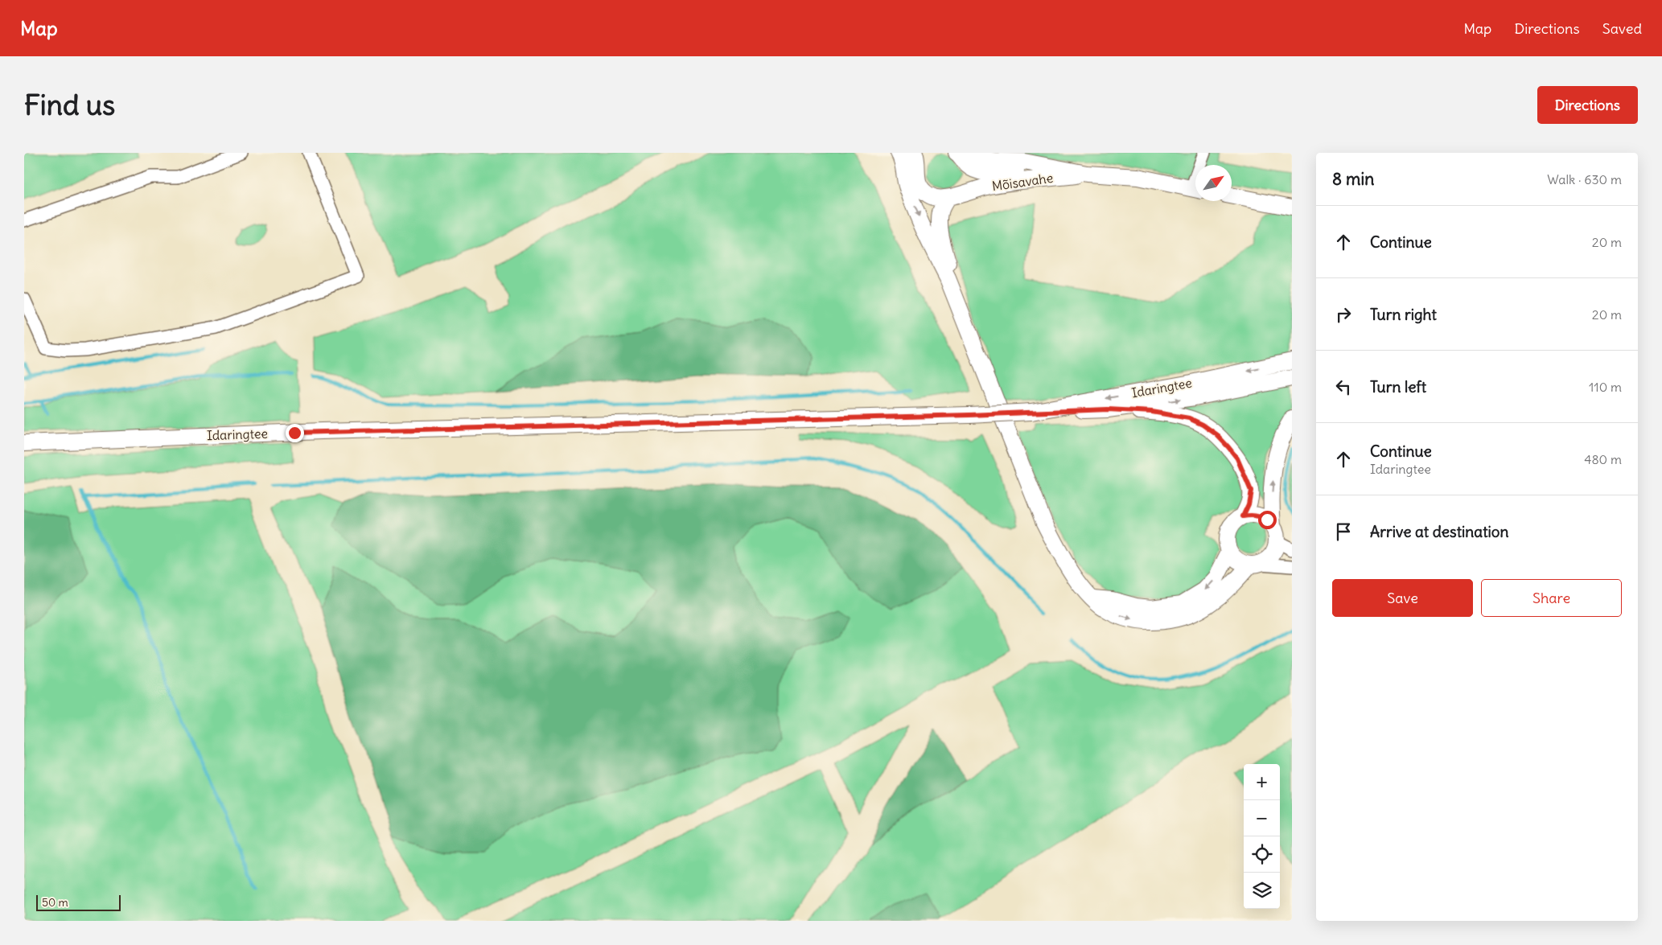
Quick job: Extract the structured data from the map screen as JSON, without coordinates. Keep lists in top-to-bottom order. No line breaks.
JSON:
{"streets":{"street":["Mõisavahe","Idaringtee"]},"scale_bar":"50 m","north":"top right","page":{"header":"Map","nav":["Map","Directions","Saved"],"buttons":["Directions",["Save","Share"]],"title":"Find us","heading":["8 min","Walk · 630 m"],"list":[["Continue","20 m"],["Turn right","20 m"],["Turn left","110 m"],["Continue","Idaringtee","480 m"],"Arrive at destination"],"map_buttons":["+","−"],"scale":"50 m"}}
